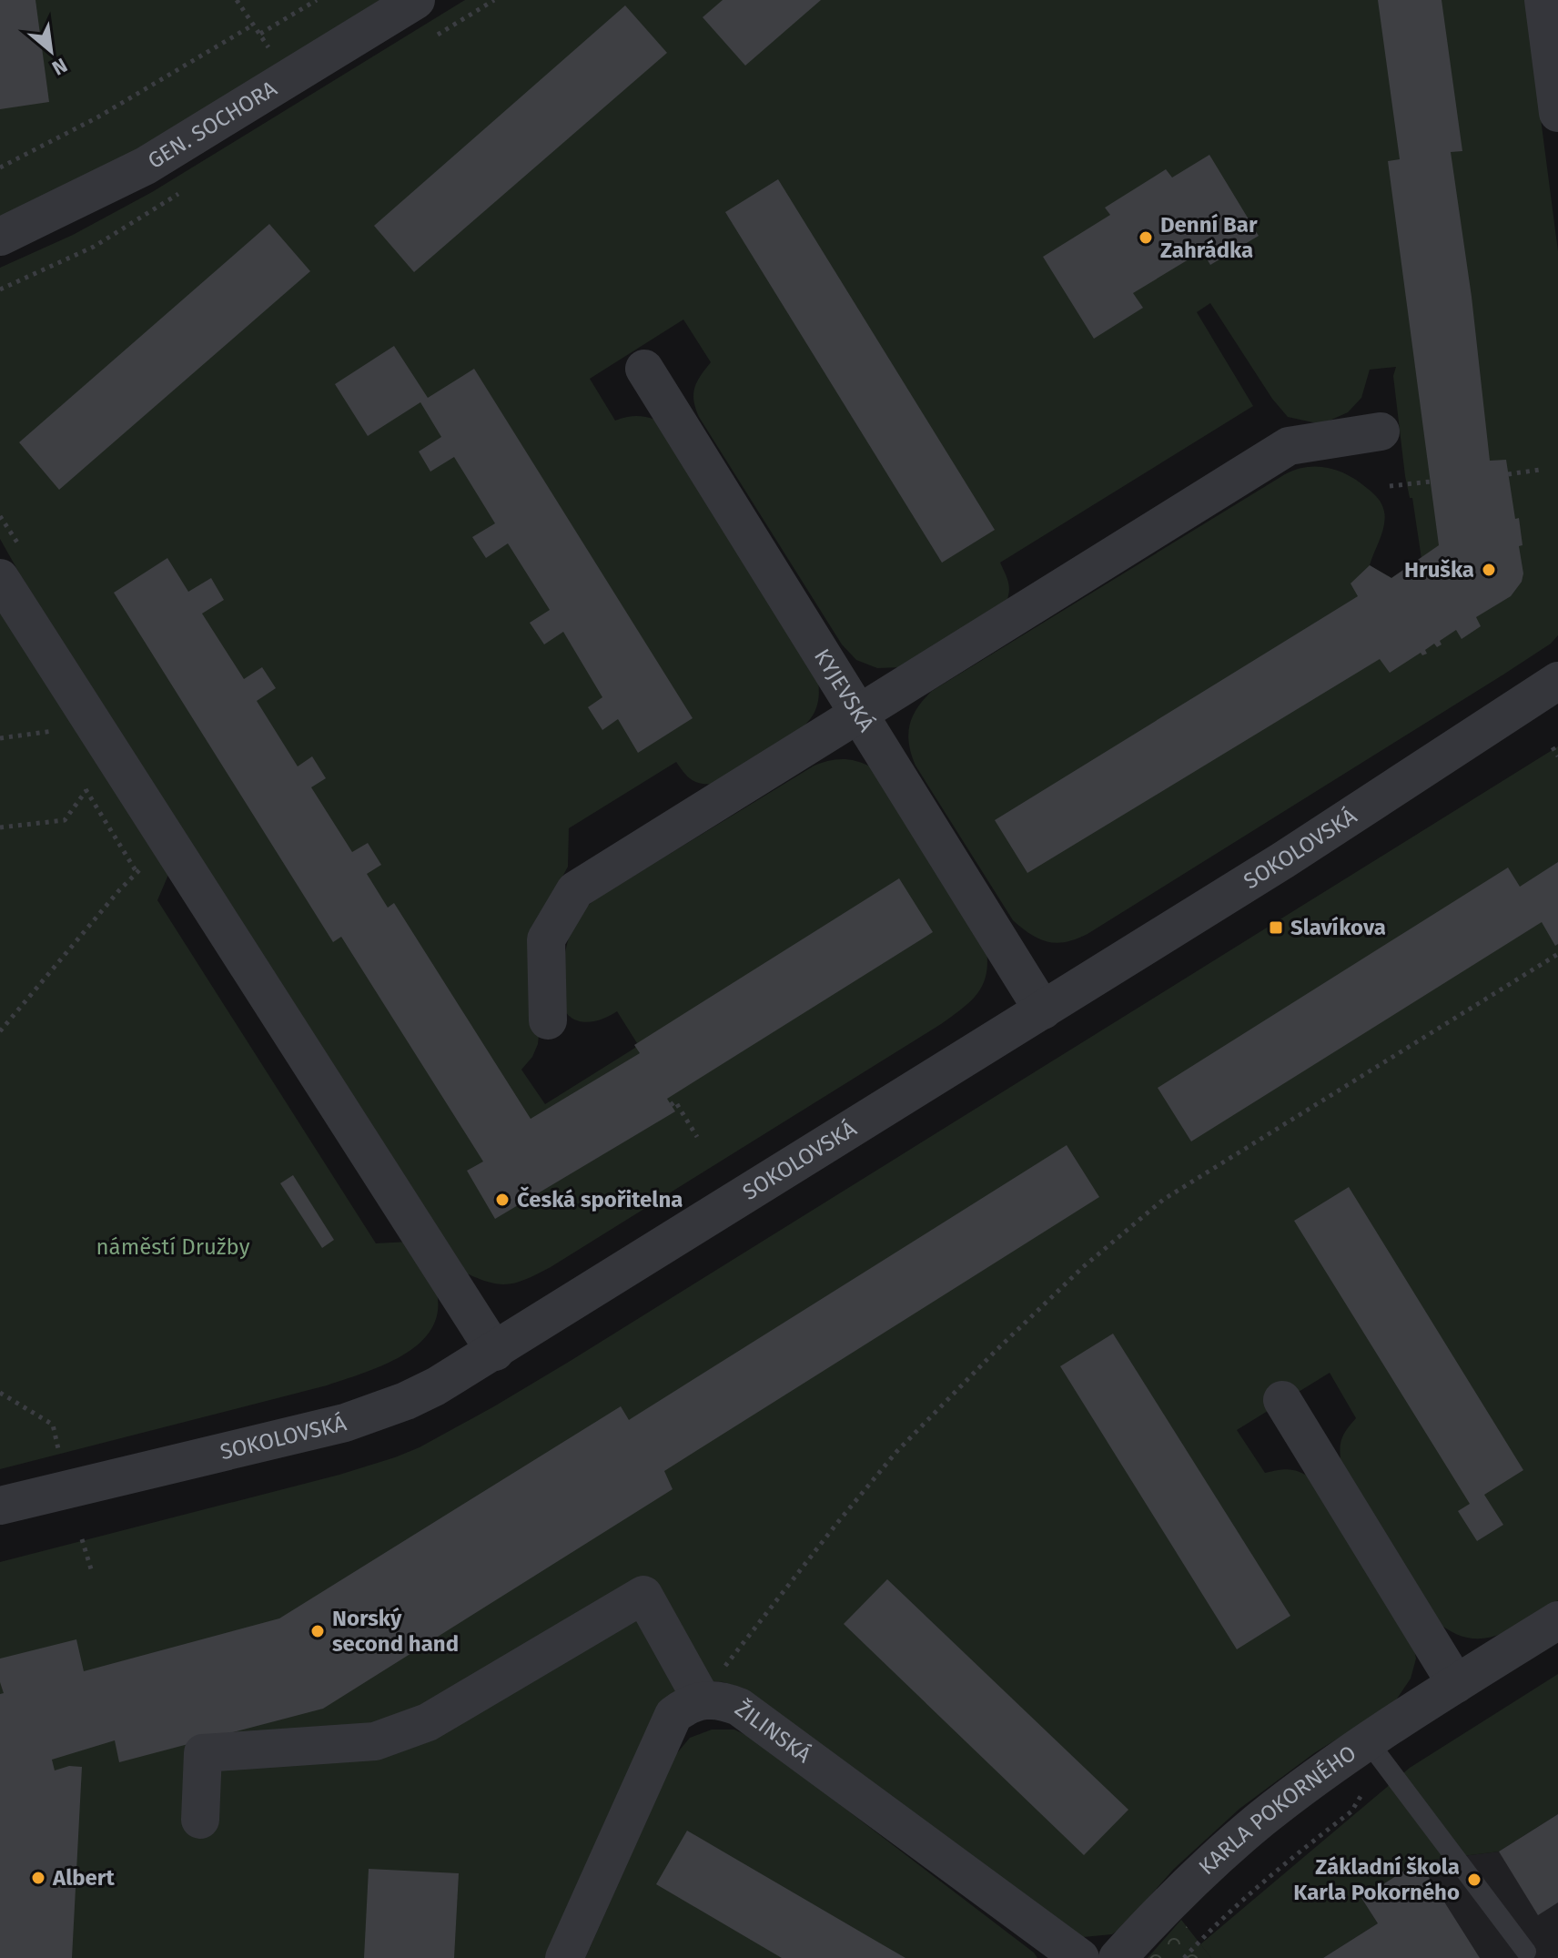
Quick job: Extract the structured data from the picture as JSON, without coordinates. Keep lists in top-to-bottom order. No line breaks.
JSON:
{"streets":{"street":["GEN. SOCHORA","KYJEVSKÁ","SOKOLOVSKÁ","ŽILINSKÁ","KARLA POKORNÉHO"]},"crossings":[["KYJEVSKÁ","SOKOLOVSKÁ"]],"parks":["náměstí Družby"],"places":{"other":["Denní Bar Zahrádka","Hruška","Česká spořitelna","Norský second hand","Albert","Základní škola Karla Pokorného"],"transit":["Slavíkova"]},"north":"bottom right"}
